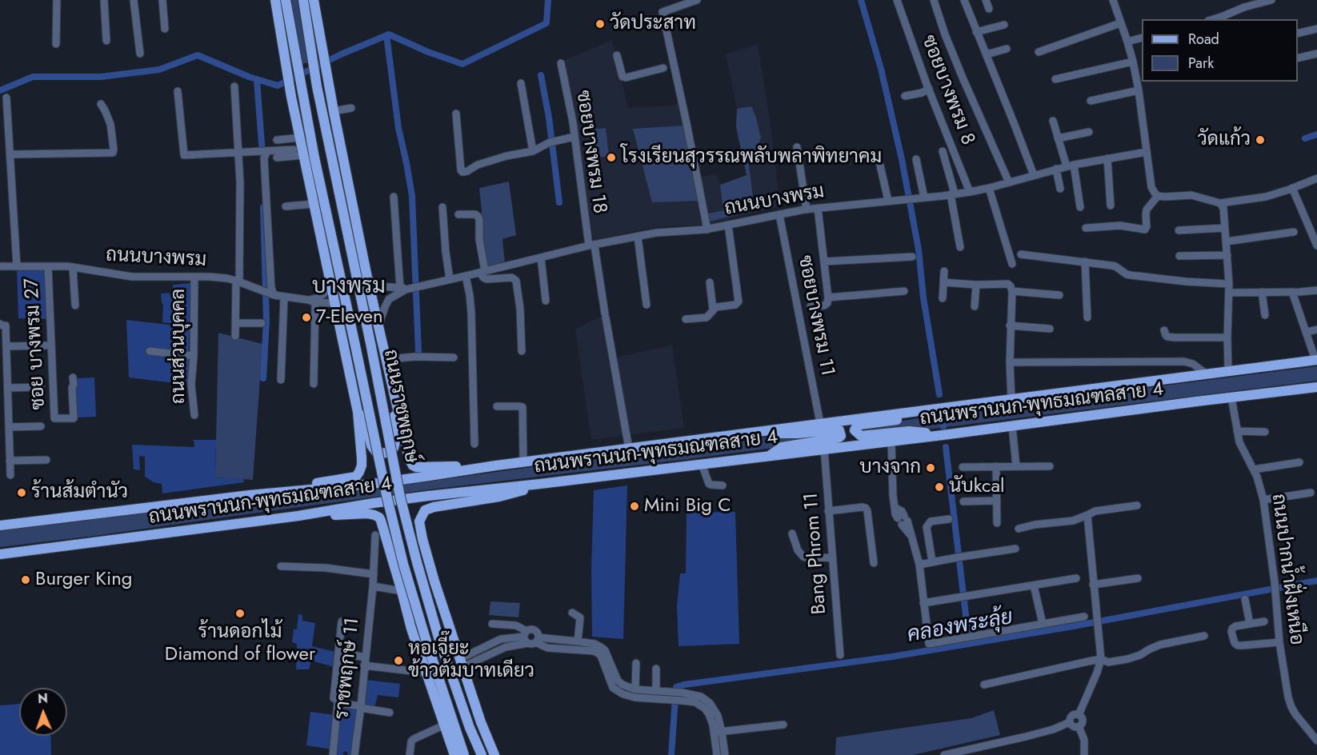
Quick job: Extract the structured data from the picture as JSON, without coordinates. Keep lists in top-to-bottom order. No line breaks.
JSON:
{"streets":{"main road":["ถนนพรานนก-พุทธมณฑลสาย 4","ถนนราชพฤกษ์"],"street":["ซอยบางพรม 8","ซอยบางพรม 18","ถนนบางพรม","ซอยบางพรม 11","ซอย บางพรม 27","ถนนส่วนบุคคล","Bang Phrom 11","ถนนปากน้ำฝั่งเหนือ","ราชพฤกษ์ 11"]},"crossings":[["ซอยบางพรม 8","ถนนบางพรม"],["ซอยบางพรม 18","ถนนบางพรม"],["ซอยบางพรม 18","ถนนพรานนก-พุทธมณฑลสาย 4"],["ถนนบางพรม","ซอยบางพรม 11"],["ถนนบางพรม","ซอย บางพรม 27"],["ถนนบางพรม","ถนนส่วนบุคคล"],["ถนนบางพรม","ถนนราชพฤกษ์"],["ซอยบางพรม 11","ถนนพรานนก-พุทธมณฑลสาย 4"],["ถนนพรานนก-พุทธมณฑลสาย 4","ถนนราชพฤกษ์"],["ถนนพรานนก-พุทธมณฑลสาย 4","Bang Phrom 11"],["ถนนพรานนก-พุทธมณฑลสาย 4","ถนนปากน้ำฝั่งเหนือ"]],"districts":["บางพรม"],"water":["คลองพระลุ้ย"],"places":["วัดประสาท","วัดแก้ว","โรงเรียนสุวรรณพลับพลาพิทยาคม","7-Eleven","บางจาก","นับkcal","ร้านส้มตำนัว","Mini Big C","Burger King","ร้านดอกไม้ Diamond of flower","หอเจี๊ยะ ข้าวต้มบาทเดียว"],"legend":["Road","Park"],"north":"top"}
